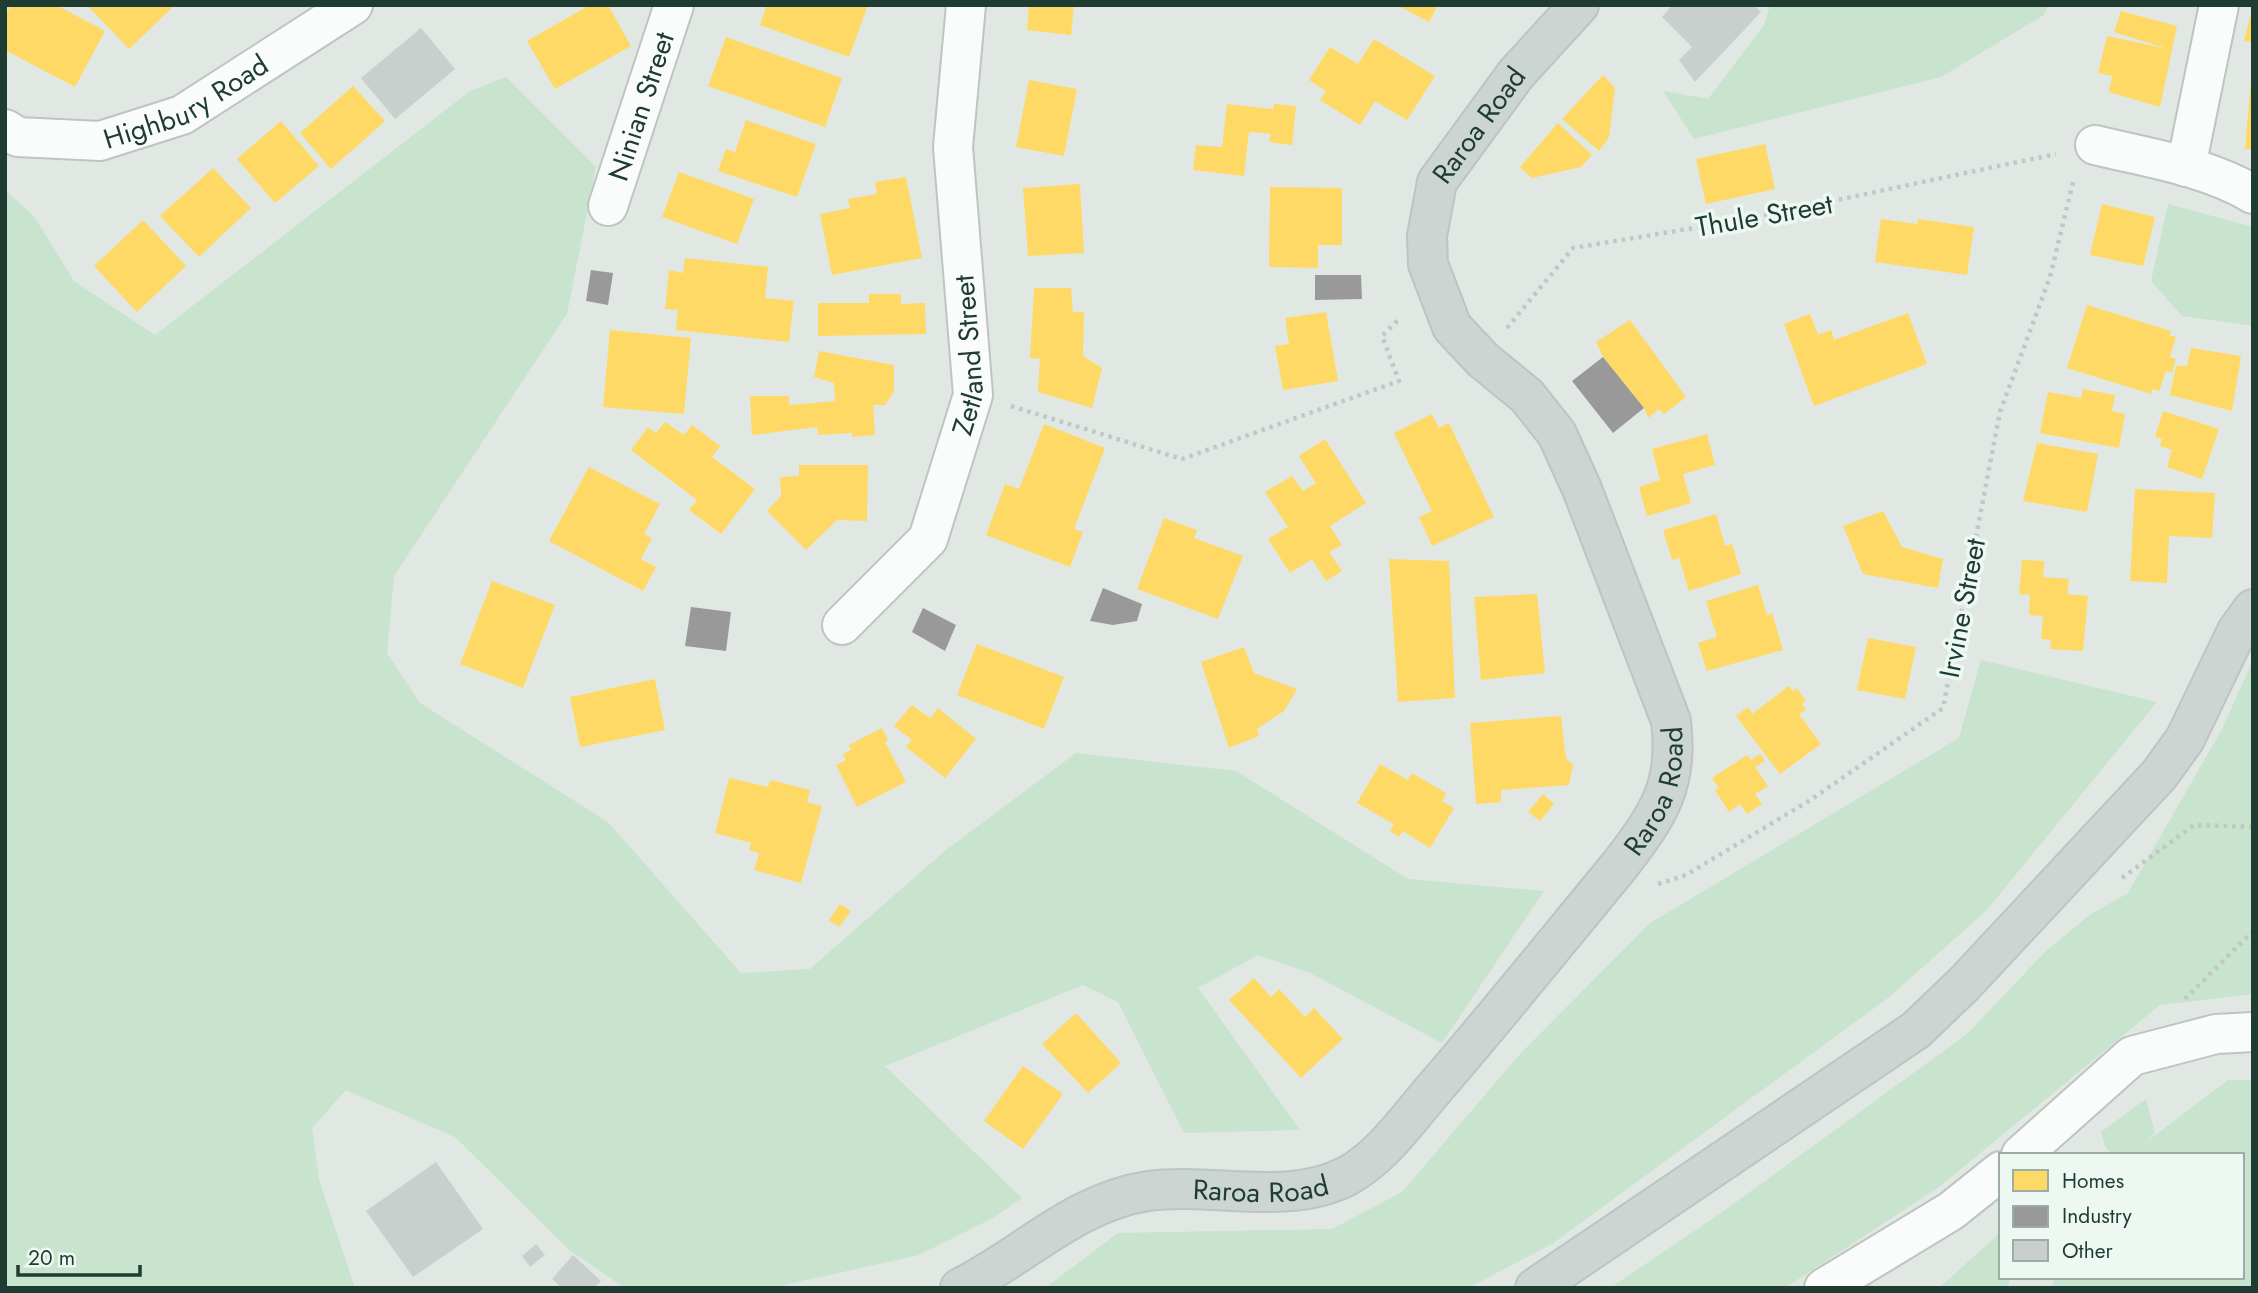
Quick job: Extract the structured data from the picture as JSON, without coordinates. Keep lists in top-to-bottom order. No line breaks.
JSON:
{"streets":{"main road":["Raroa Road"],"street":["Highbury Road","Ninian Street","Zetland Street"],"path":["Thule Street","Irvine Street"]},"crossings":[["Raroa Road","Thule Street"],["Raroa Road","Irvine Street"],["Thule Street","Irvine Street"]],"legend":["Homes","Industry","Other"],"scale_bar":"20 m"}
